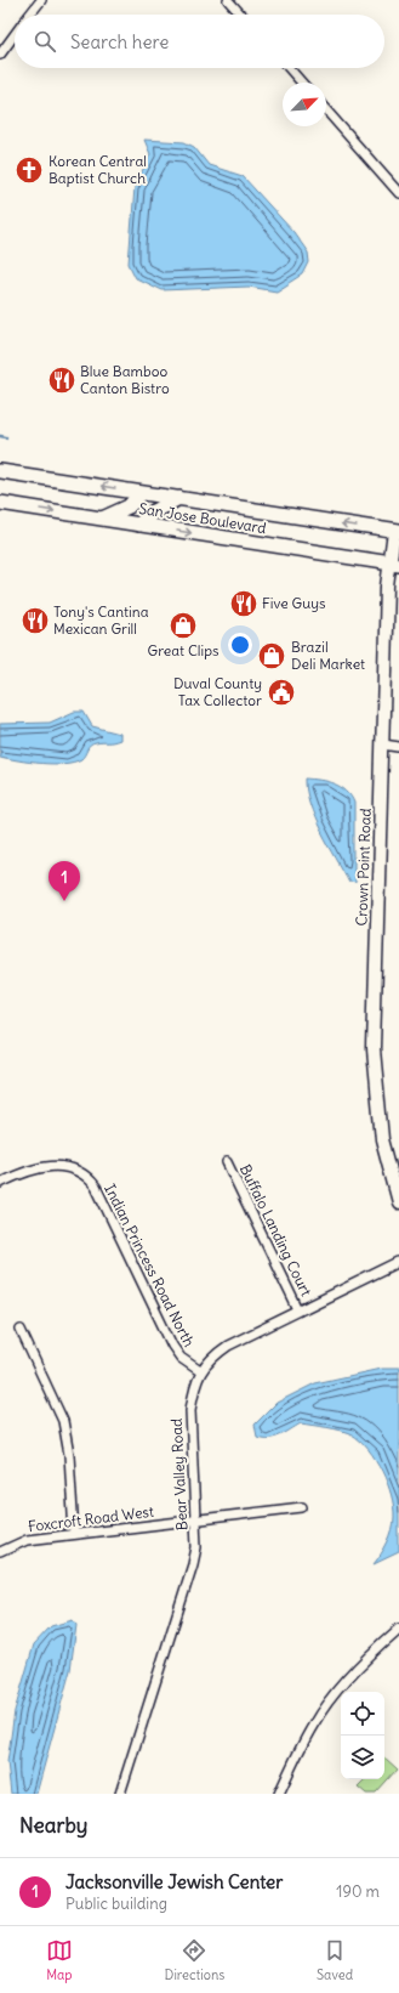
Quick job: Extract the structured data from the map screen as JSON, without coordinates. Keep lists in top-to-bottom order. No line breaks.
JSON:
{"streets":{"main road":["San Jose Boulevard"],"street":["Crown Point Road","Buffalo Landing Court","Indian Princess Road North","Bear Valley Road","Foxcroft Road West"]},"crossings":[["San Jose Boulevard","Crown Point Road"],["Buffalo Landing Court","Bear Valley Road"],["Indian Princess Road North","Bear Valley Road"],["Bear Valley Road","Foxcroft Road West"]],"places":{"church":["Korean Central Baptist Church"],"restaurant":["Blue Bamboo Canton Bistro","Five Guys","Tony's Cantina Mexican Grill"],"shop":["Great Clips","Brazil Deli Market"],"public building":["Duval County Tax Collector"]},"north":"top right","page":{"search":"Search here","pins":"1","heading":"Nearby","list":[{"mark":"1","name":"Jacksonville Jewish Center","note":"Public building","value":"190 m"}],"nav":["Map","Directions","Saved"]}}
